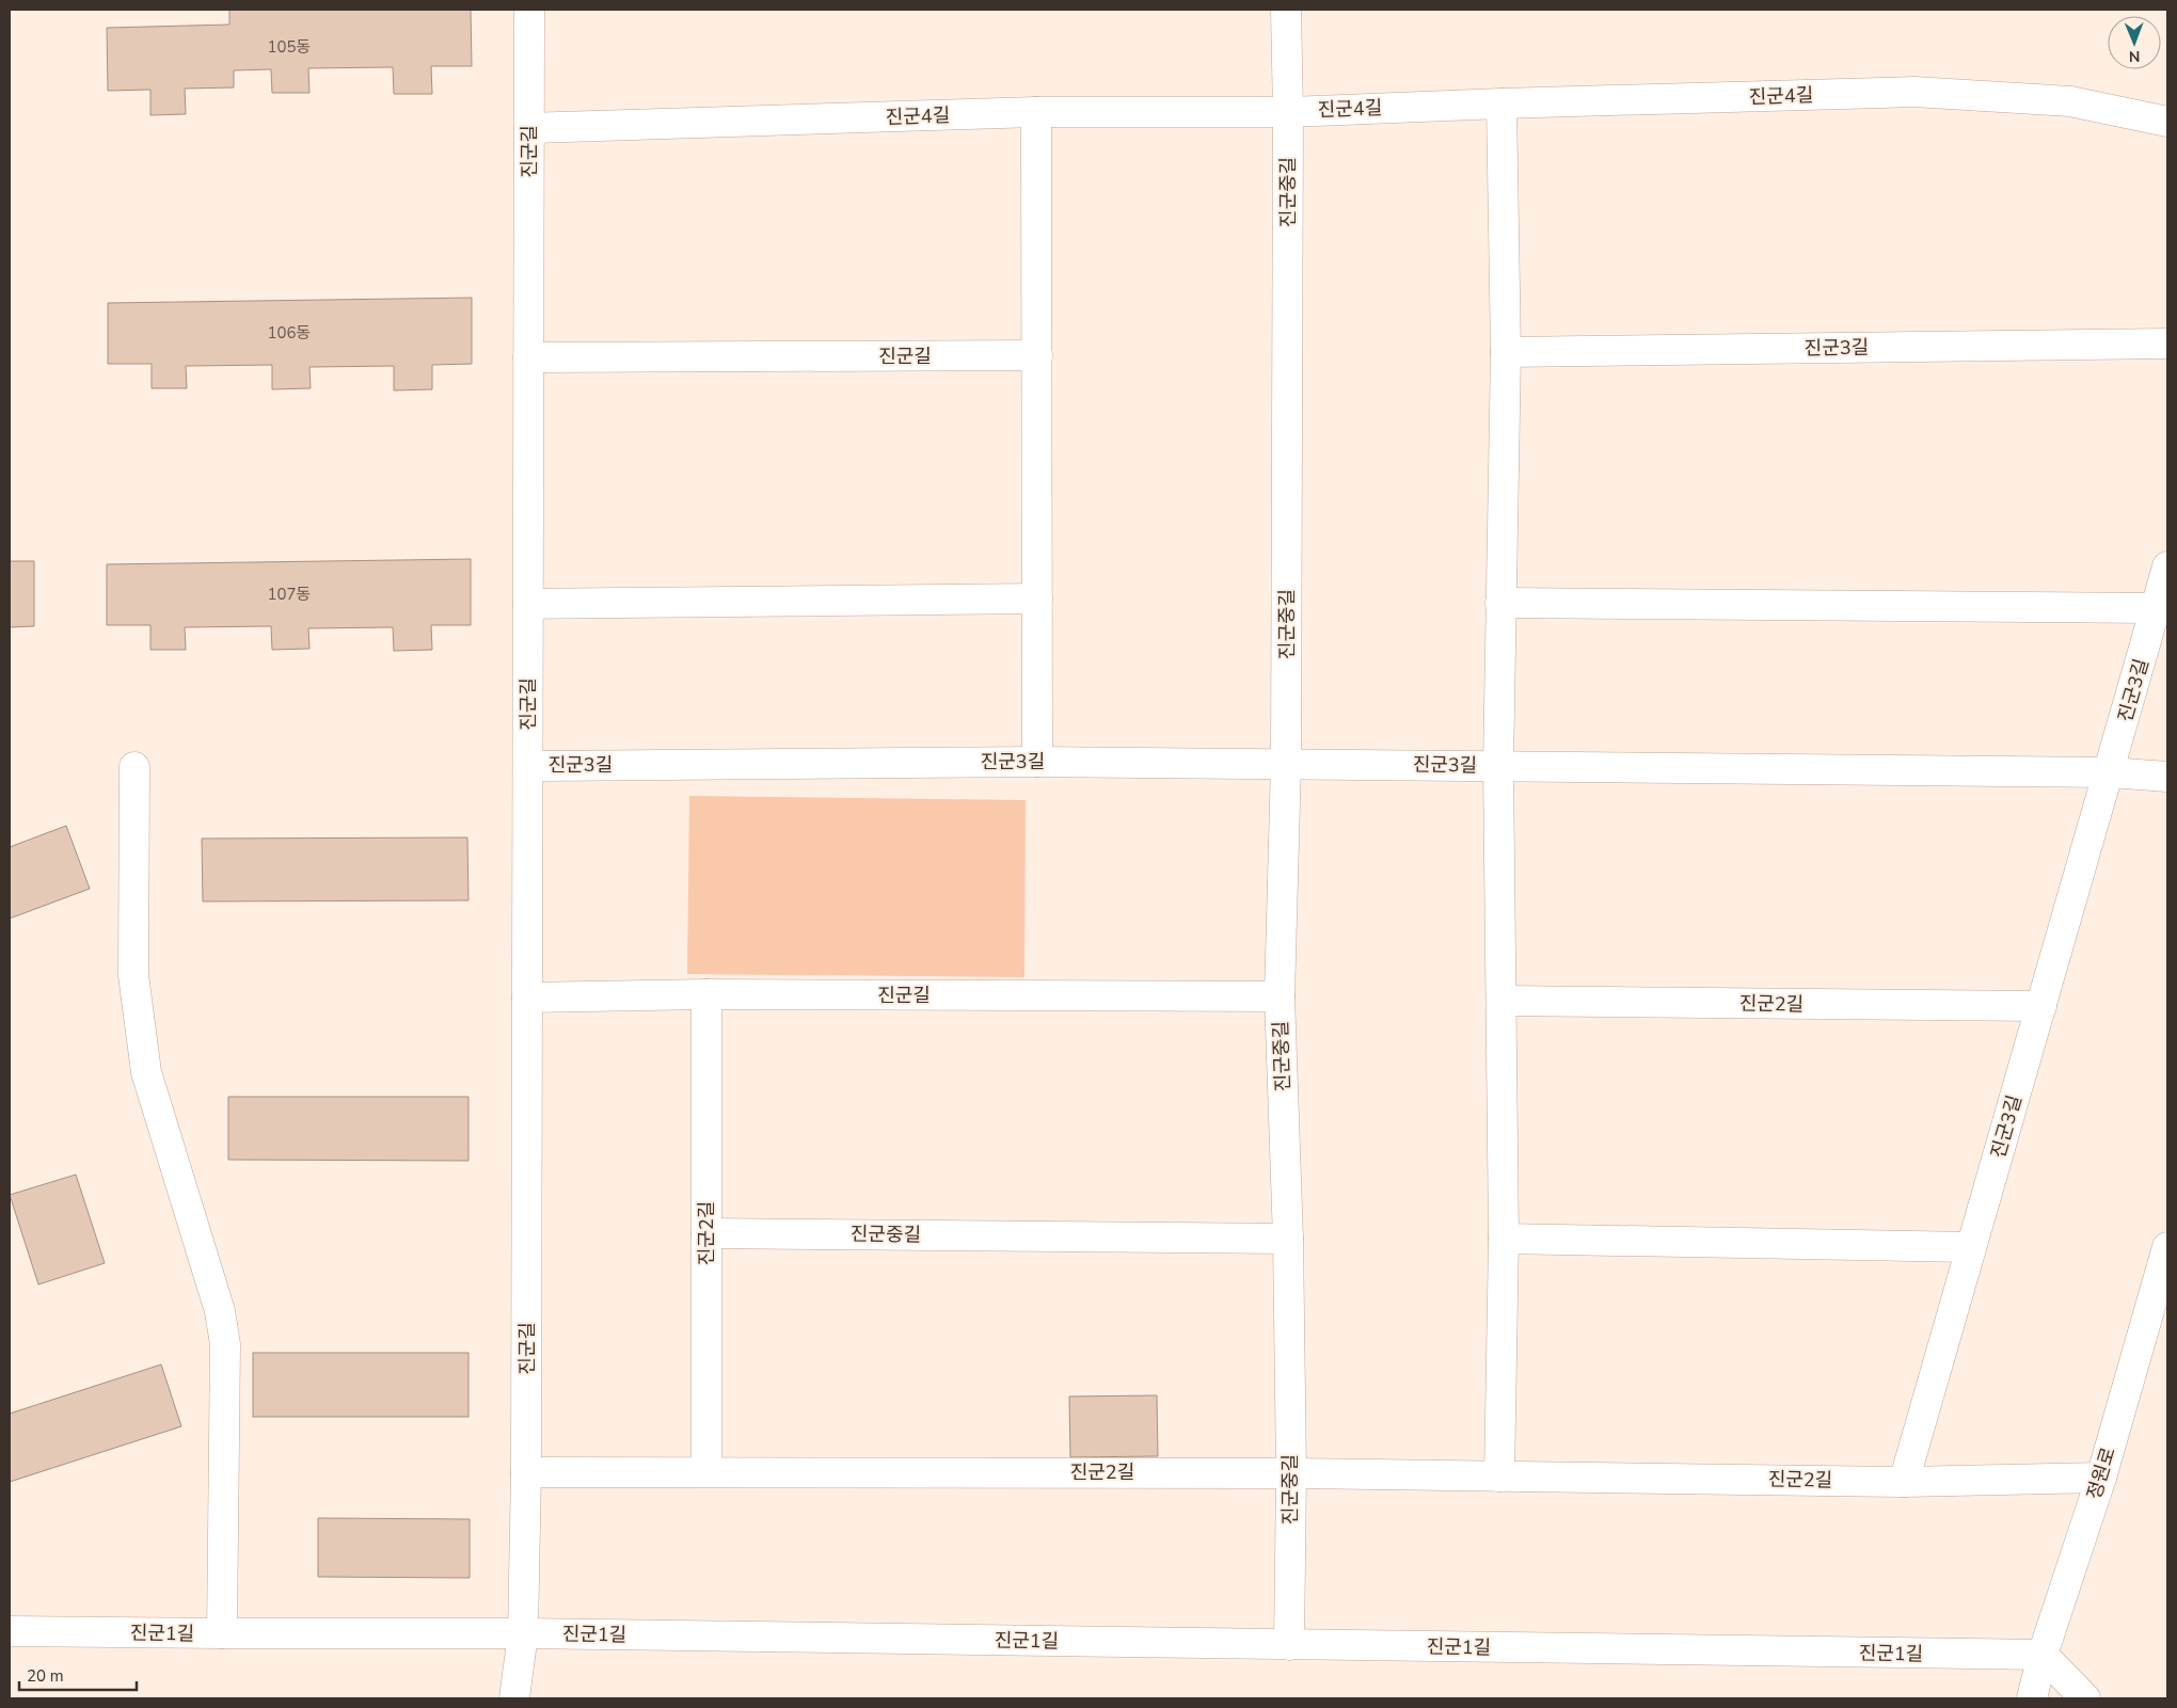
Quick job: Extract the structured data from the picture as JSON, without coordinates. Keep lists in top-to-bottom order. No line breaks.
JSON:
{"streets":{"street":["진군4길","진군길","진군중길","진군3길","진군2길","정원로","진군1길"]},"crossings":[["진군4길","진군길"],["진군4길","진군중길"],["진군4길","진군3길"],["진군길","진군중길"],["진군길","진군3길"],["진군길","진군2길"],["진군길","진군1길"],["진군중길","진군3길"],["진군중길","진군2길"],["진군중길","진군1길"],["진군3길","진군2길"],["진군2길","정원로"],["정원로","진군1길"]],"house_numbers":["105동","106동","107동"],"scale_bar":"20 m","north":"bottom"}
